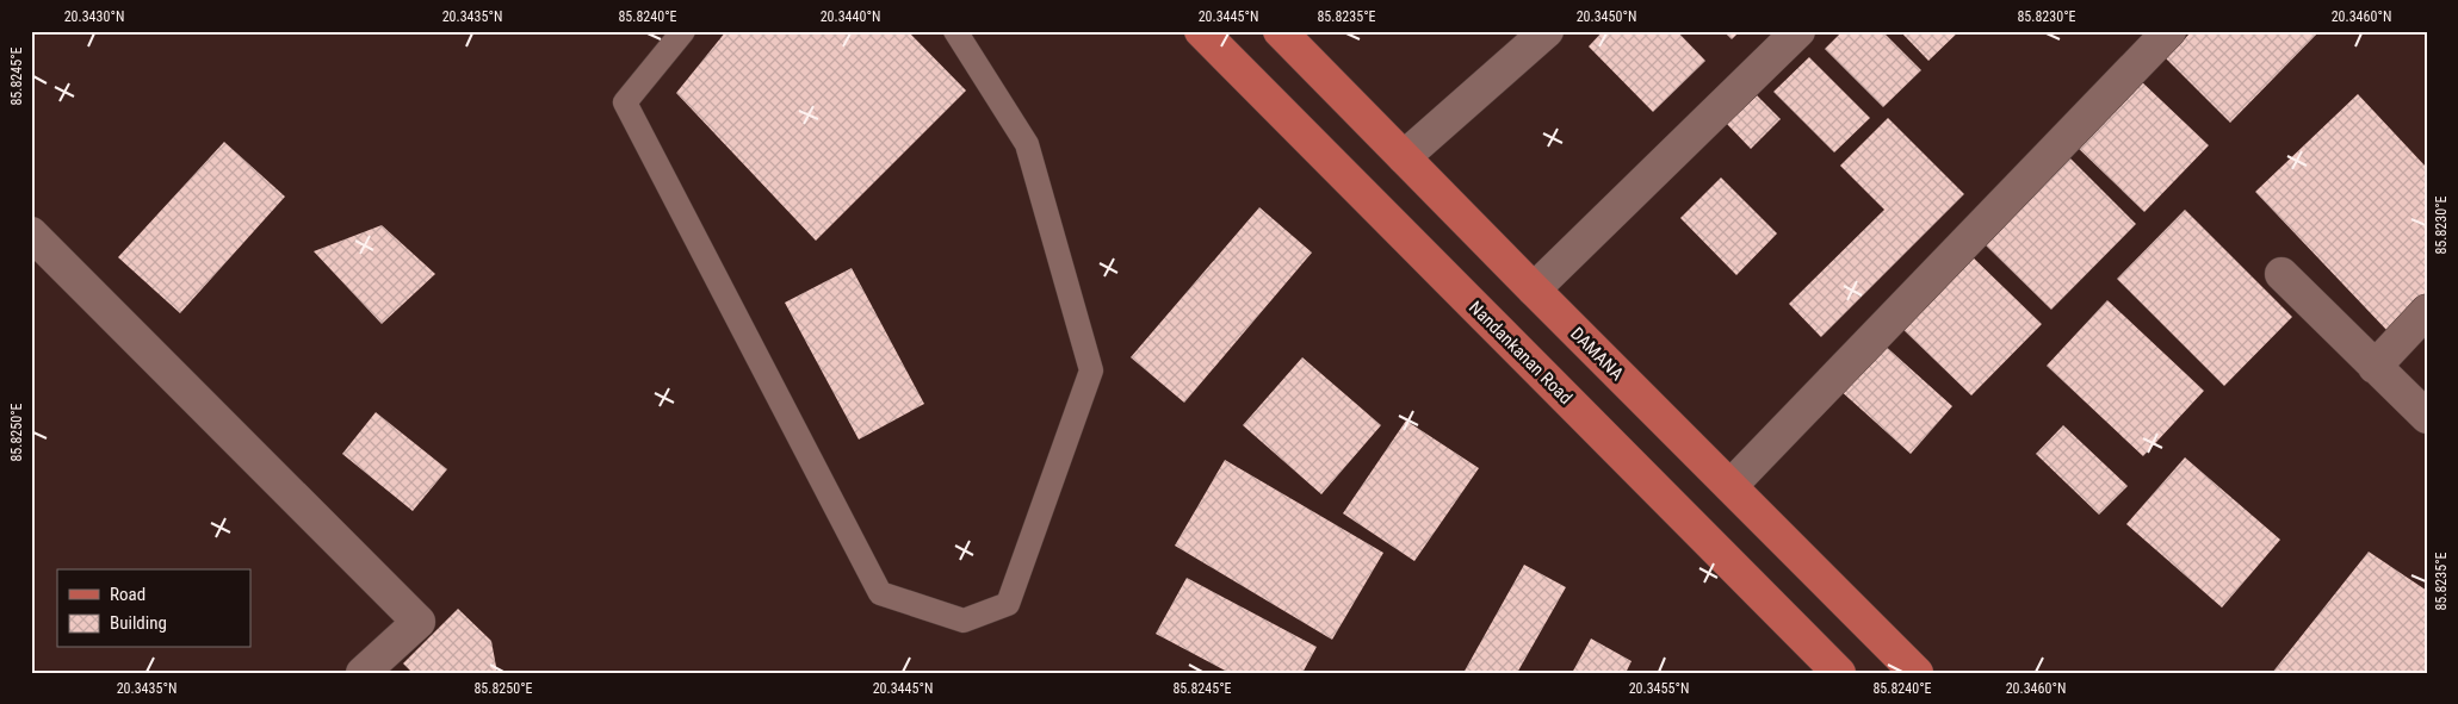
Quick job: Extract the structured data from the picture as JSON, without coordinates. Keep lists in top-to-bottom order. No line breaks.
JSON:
{"streets":{"main road":["Nandankanan Road","DAMANA"]},"legend":["Road","Building"],"coordinates":["20.3430°N","20.3435°N","85.8240°E","20.3440°N","20.3445°N","85.8235°E","20.3450°N","85.8230°E","20.3460°N","85.8245°E","85.8250°E","20.3455°N"]}
